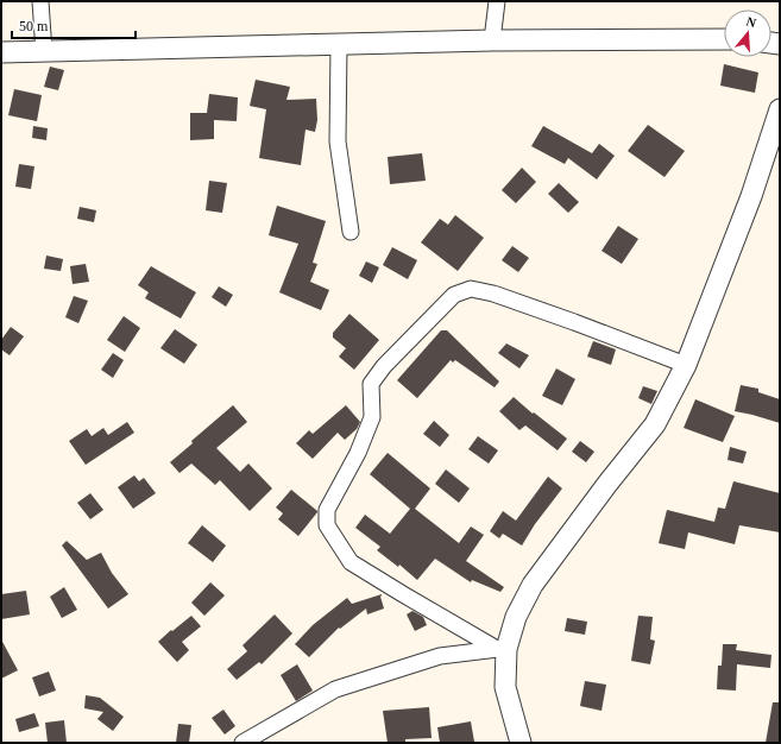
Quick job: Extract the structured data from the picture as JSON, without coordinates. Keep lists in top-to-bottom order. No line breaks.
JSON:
{"scale_bar":"50 m","north":"top"}
